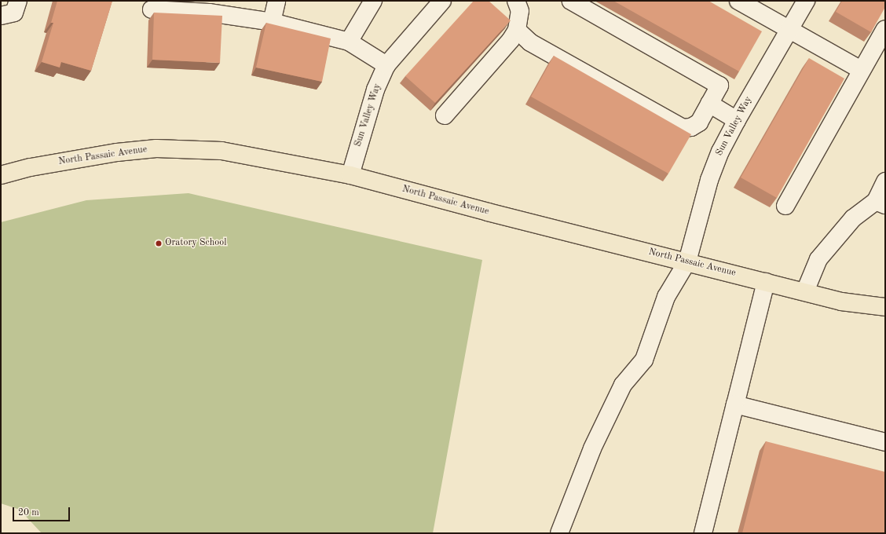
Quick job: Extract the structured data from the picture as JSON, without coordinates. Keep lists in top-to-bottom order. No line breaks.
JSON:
{"streets":{"main road":["North Passaic Avenue"],"street":["Sun Valley Way"]},"crossings":[["Sun Valley Way","North Passaic Avenue"]],"places":["Oratory School"],"scale_bar":"20 m"}
